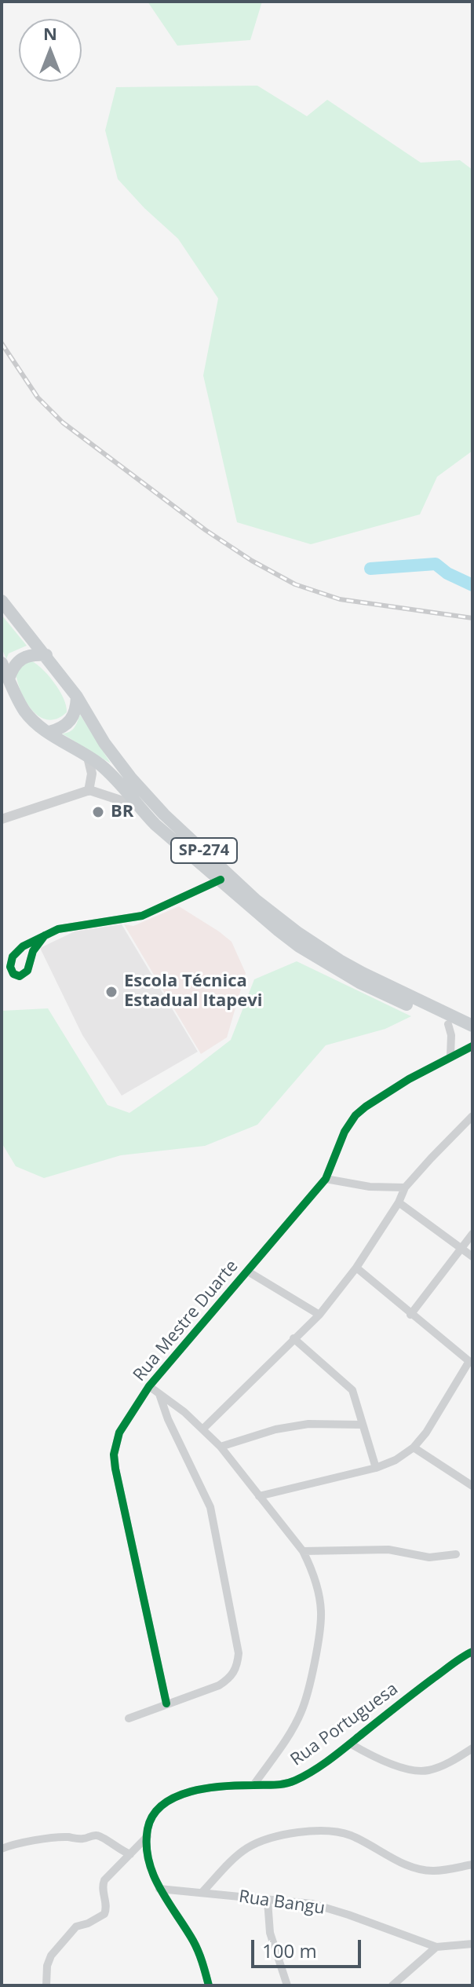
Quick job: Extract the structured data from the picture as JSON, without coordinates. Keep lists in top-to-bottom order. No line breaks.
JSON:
{"streets":{"main road":["SP-274"],"street":["Rua Mestre Duarte","Rua Portuguesa","Rua Bangu"]},"crossings":[["Rua Portuguesa","Rua Bangu"]],"places":["BR","Escola Técnica Estadual Itapevi"],"scale_bar":"100 m","north":"top"}
